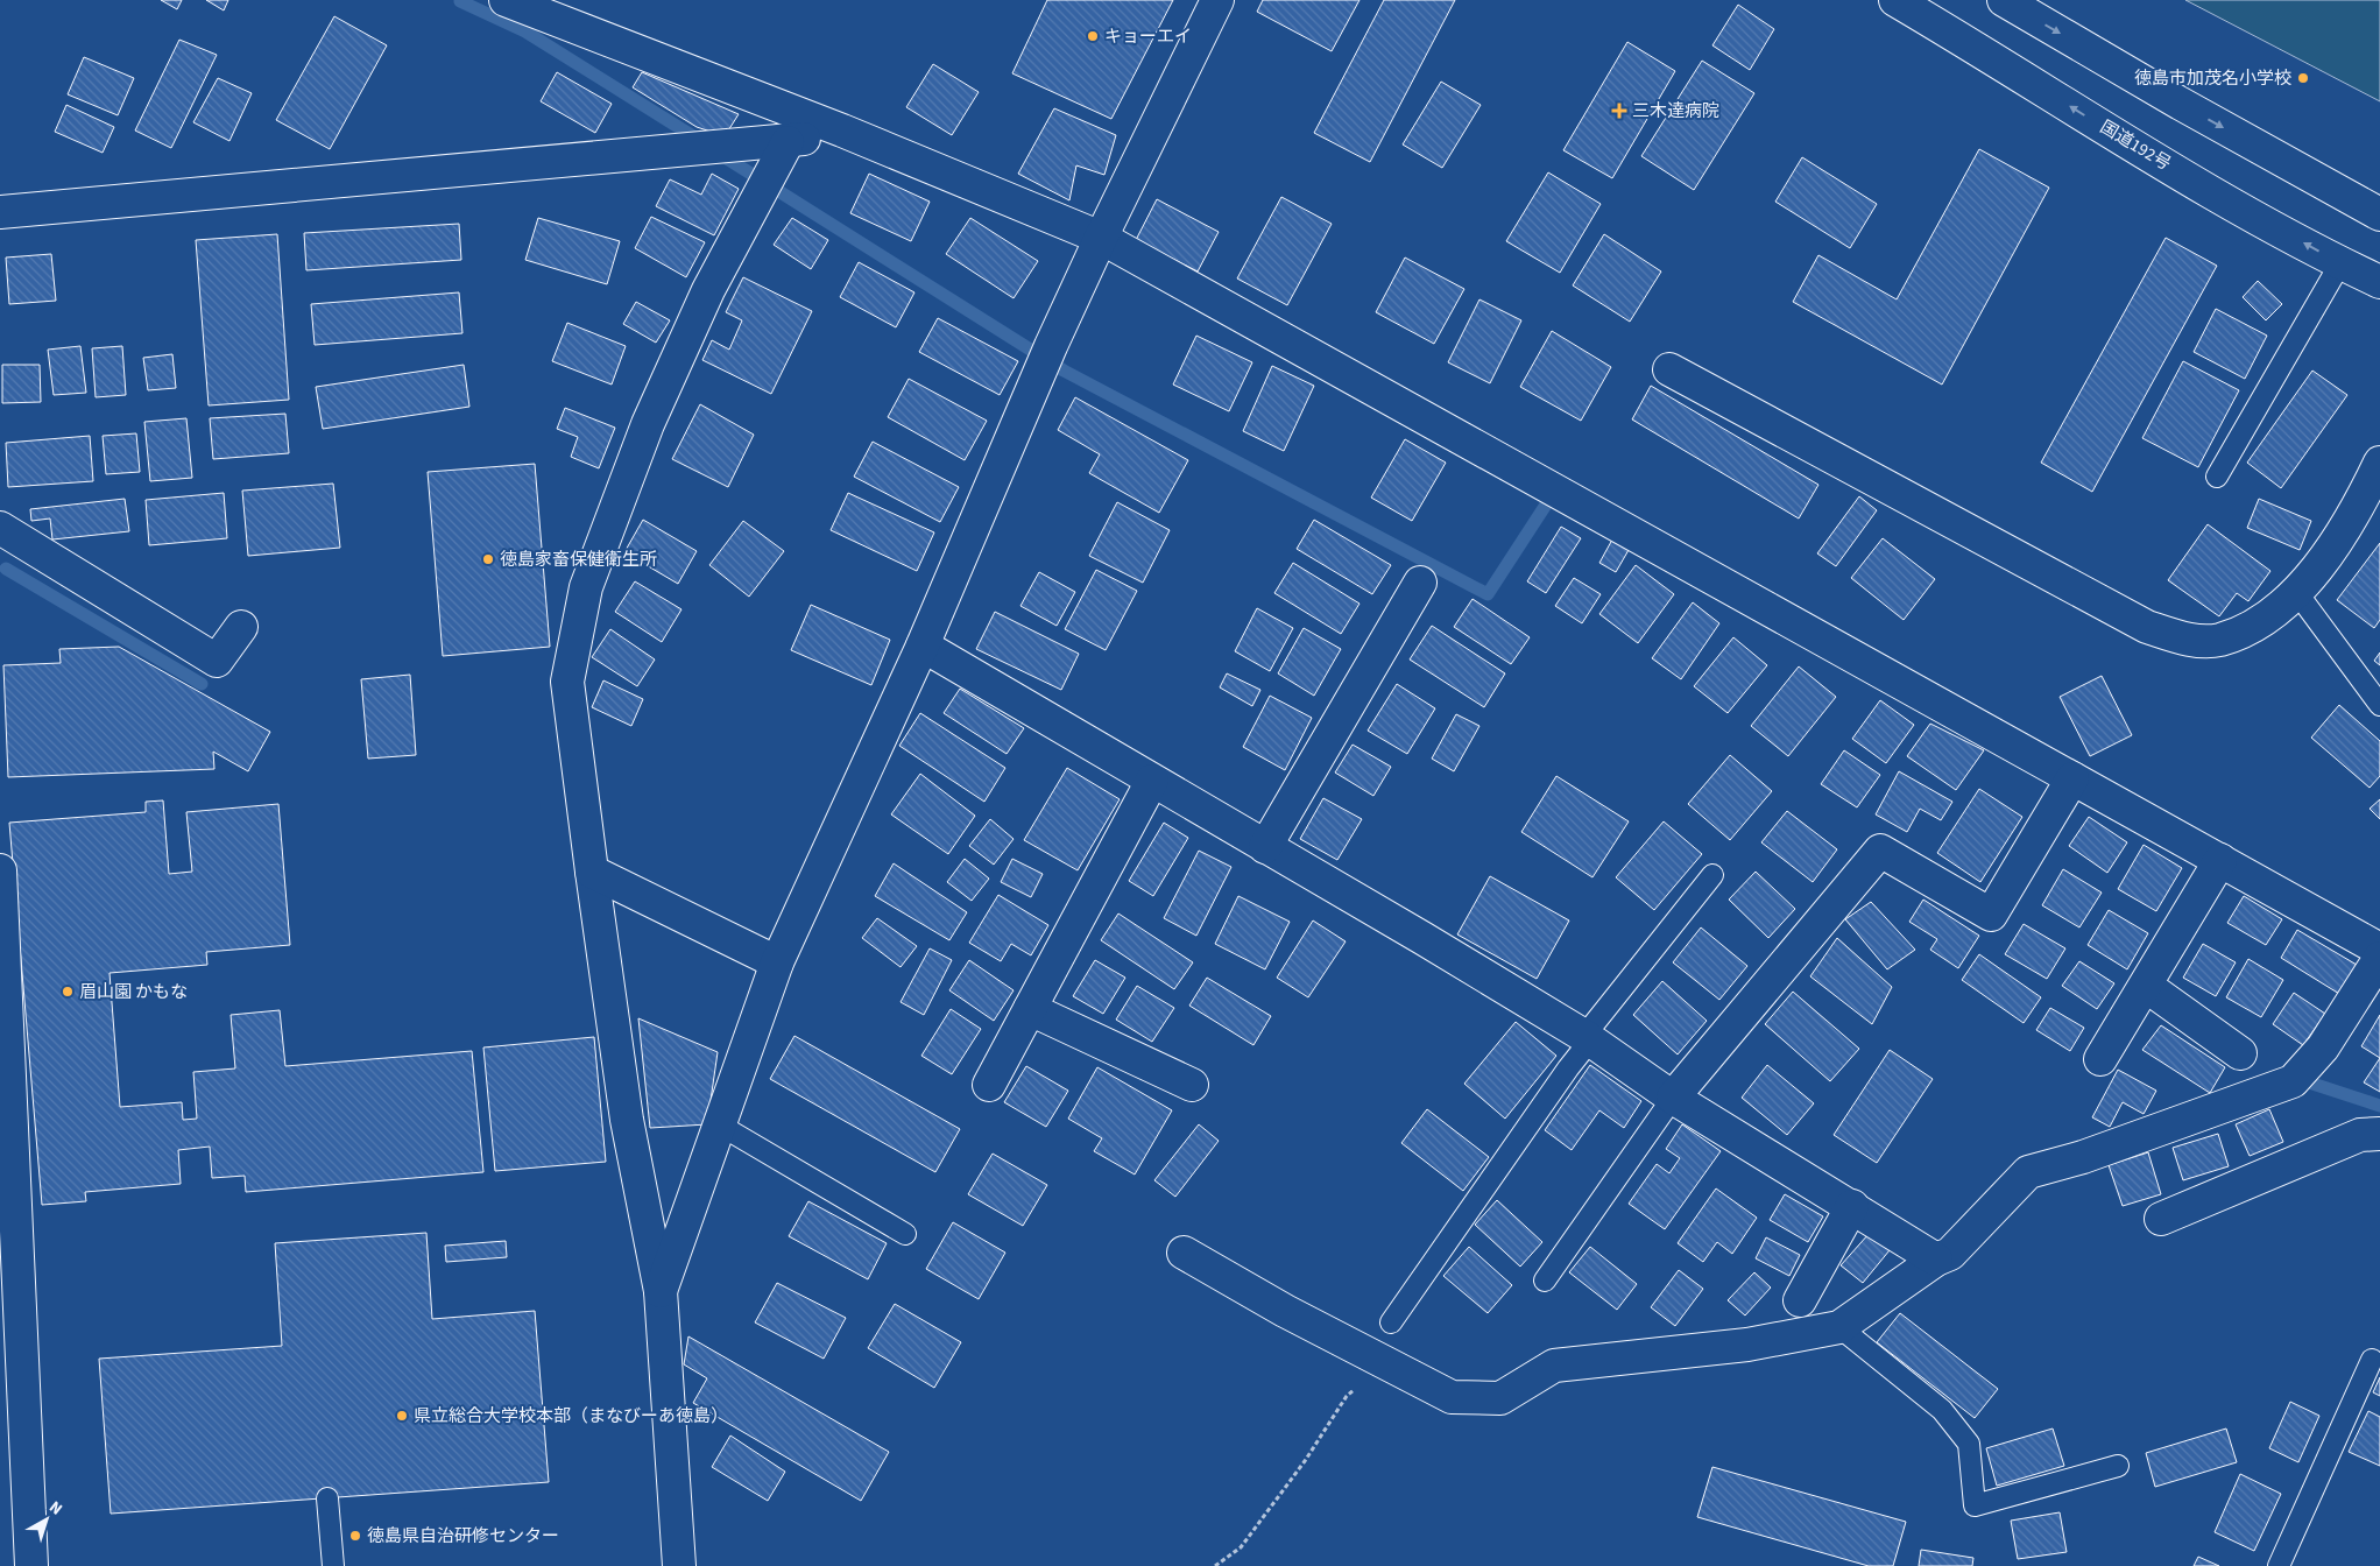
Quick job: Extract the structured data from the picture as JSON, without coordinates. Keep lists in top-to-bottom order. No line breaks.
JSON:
{"streets":{"main road":["国道192号"]},"places":{"other":["キョーエイ","徳島市加茂名小学校","徳島家畜保健衛生所","眉山園 かもな","県立総合大学校本部（まなびーあ徳島）","徳島県自治研修センター"],"health":["三木達病院"]},"north":"top right"}
